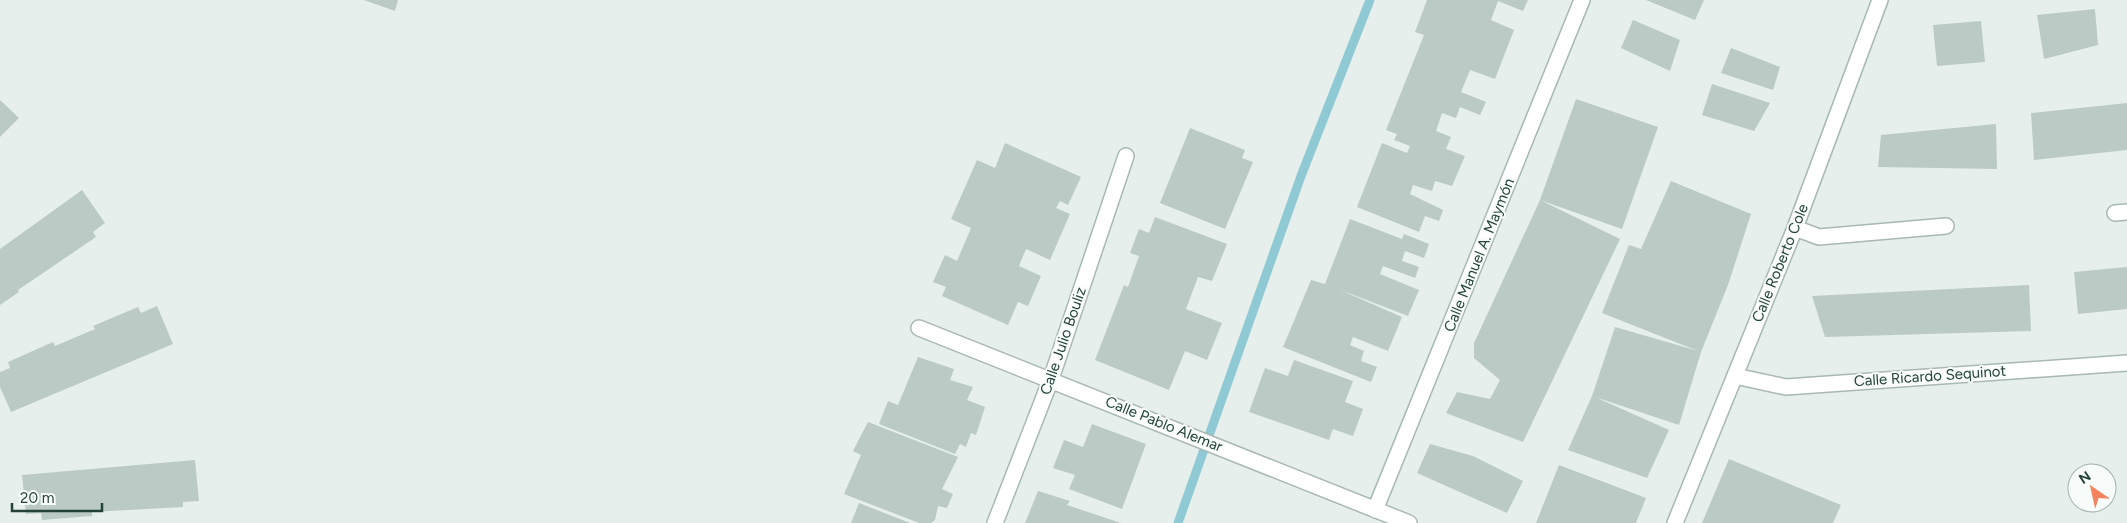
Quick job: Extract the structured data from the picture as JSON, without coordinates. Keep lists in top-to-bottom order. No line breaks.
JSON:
{"streets":{"street":["Calle Manuel A. Maymón","Calle Roberto Cole","Calle Julio Bouliz","Calle Ricardo Sequinot","Calle Pablo Alemar"]},"crossings":[["Calle Manuel A. Maymón","Calle Pablo Alemar"],["Calle Roberto Cole","Calle Ricardo Sequinot"],["Calle Julio Bouliz","Calle Pablo Alemar"]],"scale_bar":"20 m","north":"top left"}
